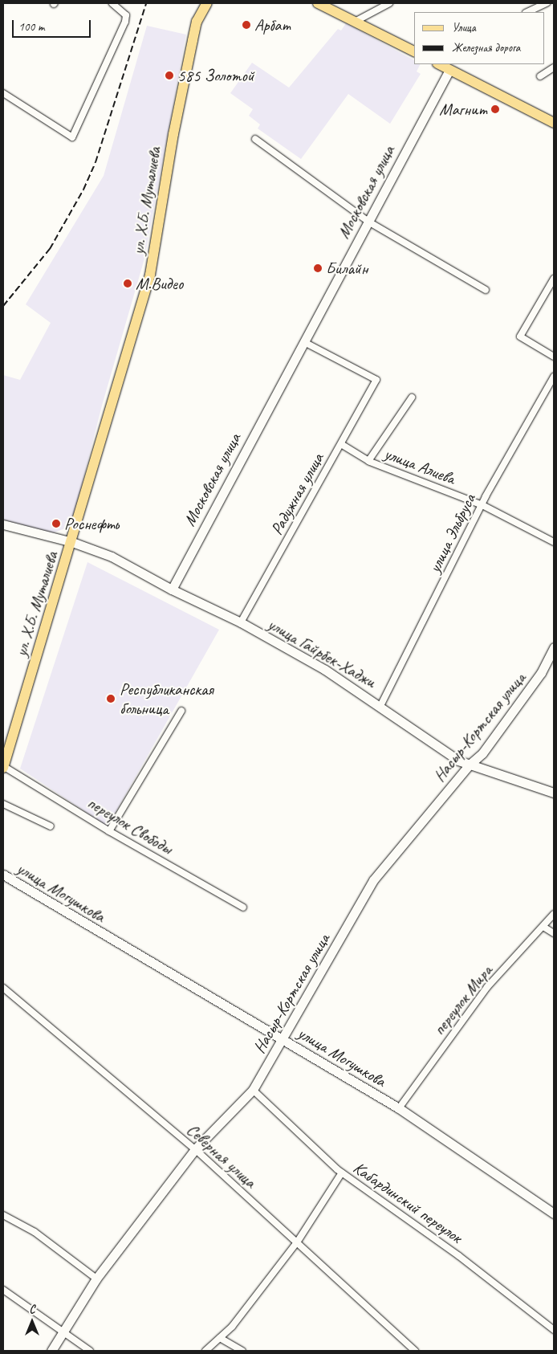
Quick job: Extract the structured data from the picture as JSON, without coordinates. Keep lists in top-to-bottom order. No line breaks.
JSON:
{"streets":{"main road":["ул. Х.Б. Муталиева"],"street":["Московская улица","улица Алиева","Радужная улица","улица Эльбруса","улица Гайрбек-Хаджи","Насыр-Кортская улица","переулок Свободы","улица Могушкова","переулок Мира","Северная улица","Кабардинский переулок"]},"crossings":[["Московская улица","Радужная улица"],["Московская улица","улица Гайрбек-Хаджи"],["ул. Х.Б. Муталиева","улица Гайрбек-Хаджи"],["ул. Х.Б. Муталиева","переулок Свободы"],["улица Алиева","Радужная улица"],["улица Алиева","улица Эльбруса"],["Радужная улица","улица Гайрбек-Хаджи"],["улица Эльбруса","улица Гайрбек-Хаджи"],["улица Гайрбек-Хаджи","Насыр-Кортская улица"],["Насыр-Кортская улица","улица Могушкова"],["Насыр-Кортская улица","Северная улица"],["Насыр-Кортская улица","Кабардинский переулок"],["улица Могушкова","переулок Мира"]],"places":["Арбат","585 Золотой","Магнит","Билайн","М.Видео","Роснефть","Республиканская больница"],"legend":["Улица","Железная дорога"],"scale_bar":"100 m","north":"top"}
